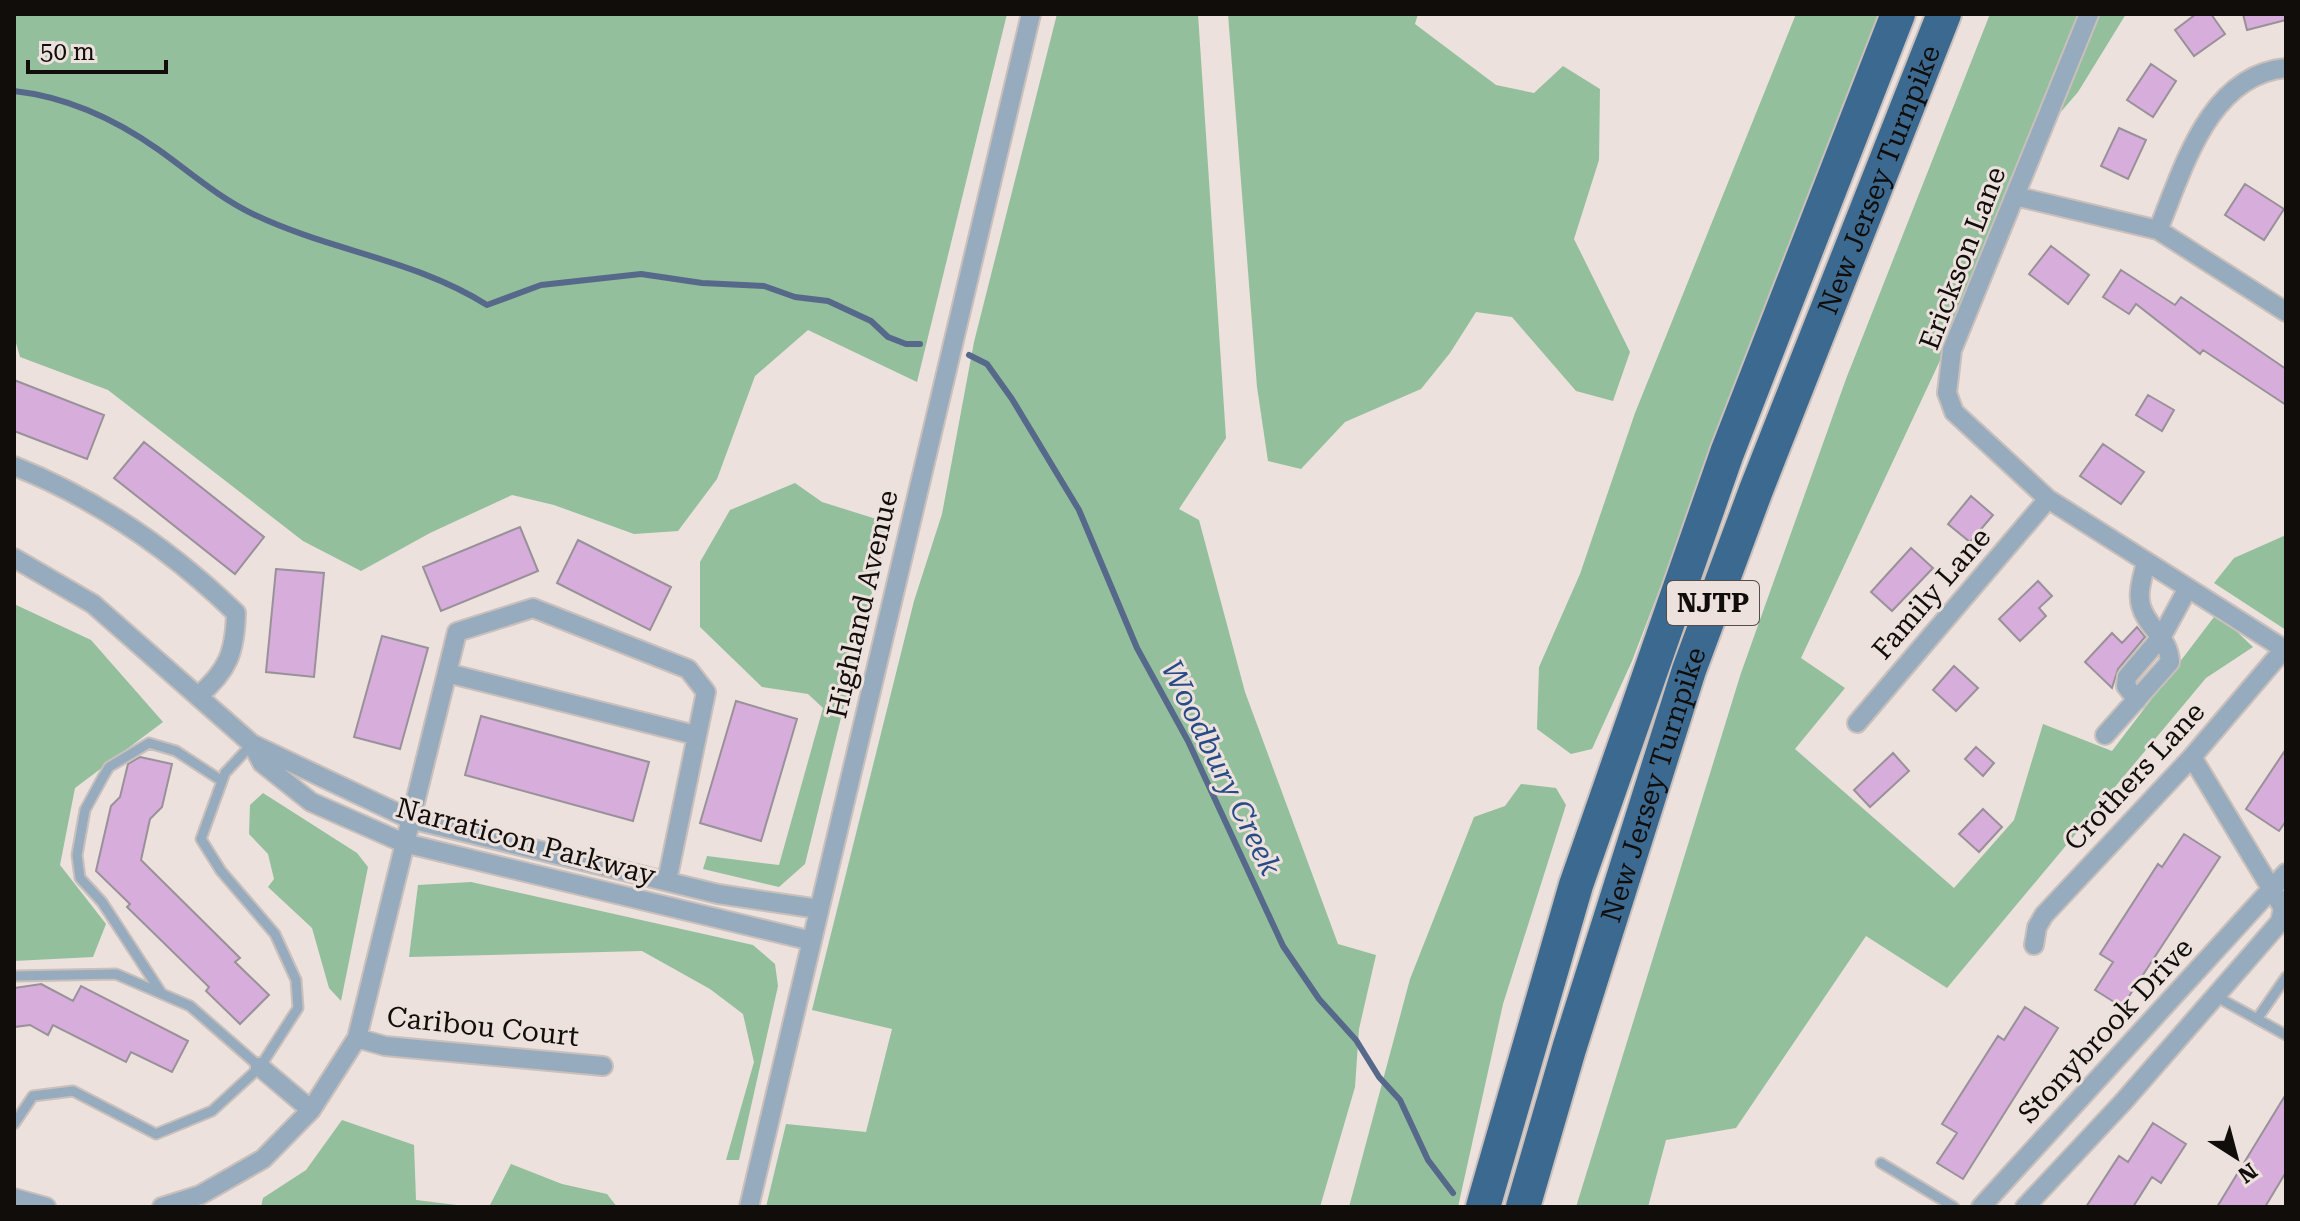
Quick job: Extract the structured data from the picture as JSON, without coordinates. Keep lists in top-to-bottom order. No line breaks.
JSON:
{"streets":{"highway":["New Jersey Turnpike","NJTP"],"street":["Erickson Lane","Family Lane","Highland Avenue","Crothers Lane","Narraticon Parkway","Caribou Court","Stonybrook Drive"]},"crossings":[["Erickson Lane","Family Lane"],["Erickson Lane","Crothers Lane"],["Highland Avenue","Narraticon Parkway"]],"water":["Woodbury Creek"],"scale_bar":"50 m","north":"bottom right"}
